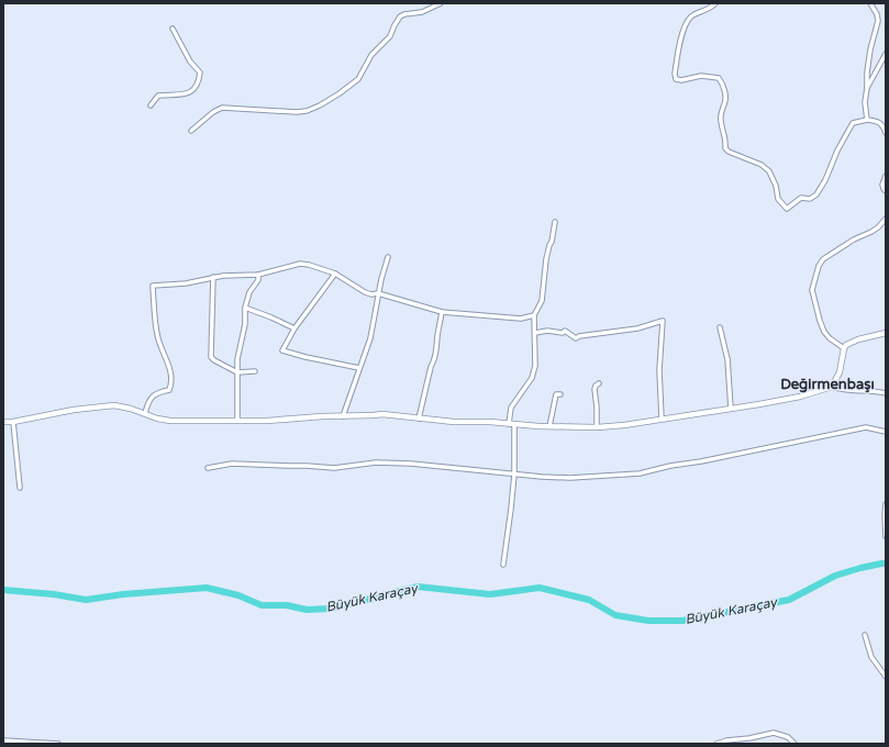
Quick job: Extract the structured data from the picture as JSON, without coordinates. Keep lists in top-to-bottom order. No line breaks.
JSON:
{"districts":["Değirmenbaşı"],"water":["Büyük Karaçay"]}
